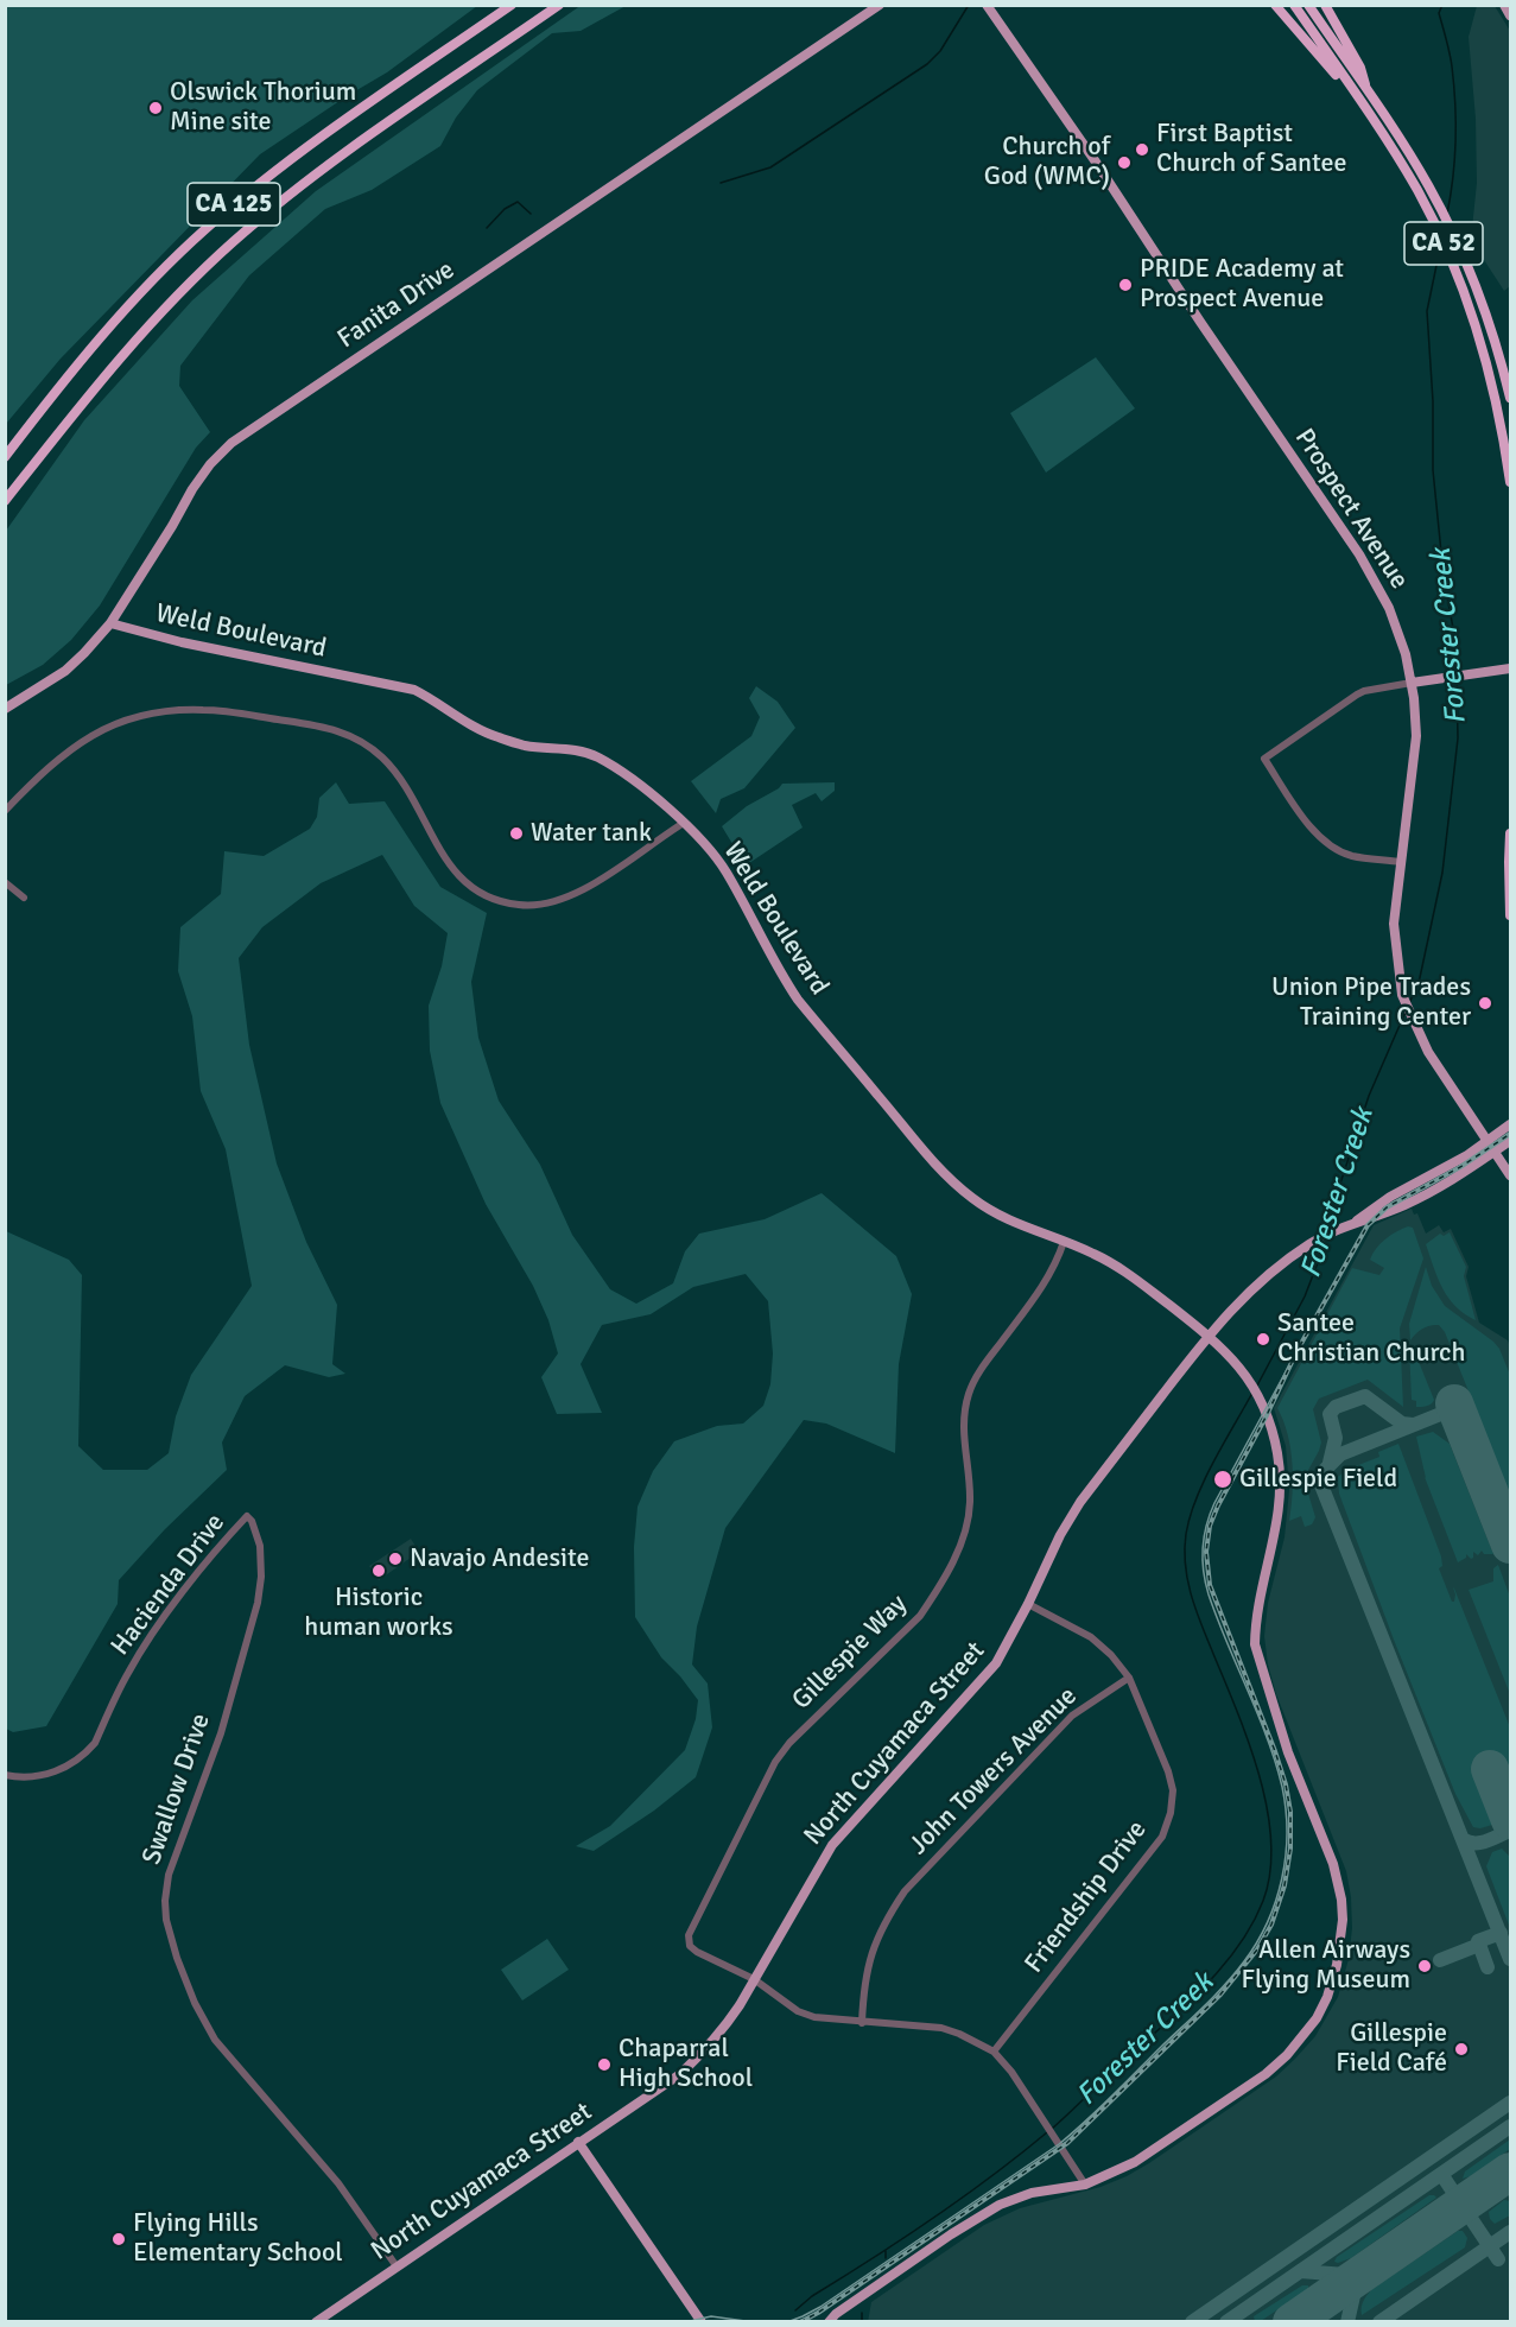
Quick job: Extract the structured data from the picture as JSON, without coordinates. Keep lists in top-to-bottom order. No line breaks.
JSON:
{"streets":{"highway":["CA 125","CA 52"],"main road":["Fanita Drive","Prospect Avenue","Weld Boulevard","North Cuyamaca Street"],"street":["Hacienda Drive","Gillespie Way","John Towers Avenue","Swallow Drive","Friendship Drive"]},"crossings":[["Fanita Drive","Weld Boulevard"],["Prospect Avenue","North Cuyamaca Street"],["Weld Boulevard","Gillespie Way"],["Weld Boulevard","North Cuyamaca Street"],["Hacienda Drive","Swallow Drive"],["Gillespie Way","North Cuyamaca Street"],["North Cuyamaca Street","Swallow Drive"],["John Towers Avenue","Friendship Drive"]],"water":["Forester Creek"],"places":["Olswick Thorium Mine site","First Baptist Church of Santee","Church of God (WMC)","PRIDE Academy at Prospect Avenue","Water tank","Union Pipe Trades Training Center","Santee Christian Church","Gillespie Field","Navajo Andesite","Historic human works","Allen Airways Flying Museum","Gillespie Field Café","Chaparral High School","Flying Hills Elementary School"]}
